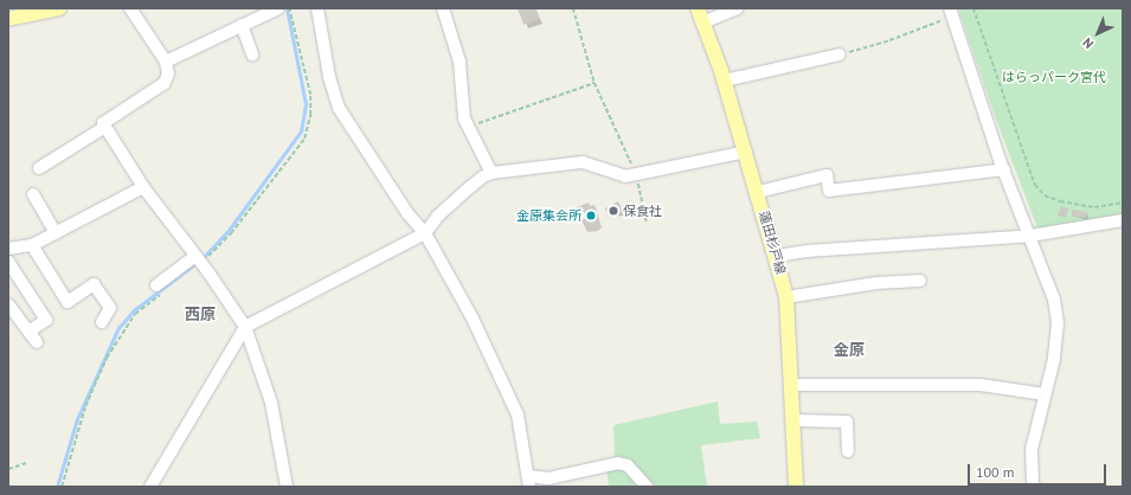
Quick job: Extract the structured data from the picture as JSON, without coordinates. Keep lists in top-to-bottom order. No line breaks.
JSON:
{"streets":{"main road":["蓮田杉戸線"]},"districts":["西原","金原"],"parks":["はらっパーク宮代"],"places":["保食社","金原集会所"],"scale_bar":"100 m","north":"bottom left"}
